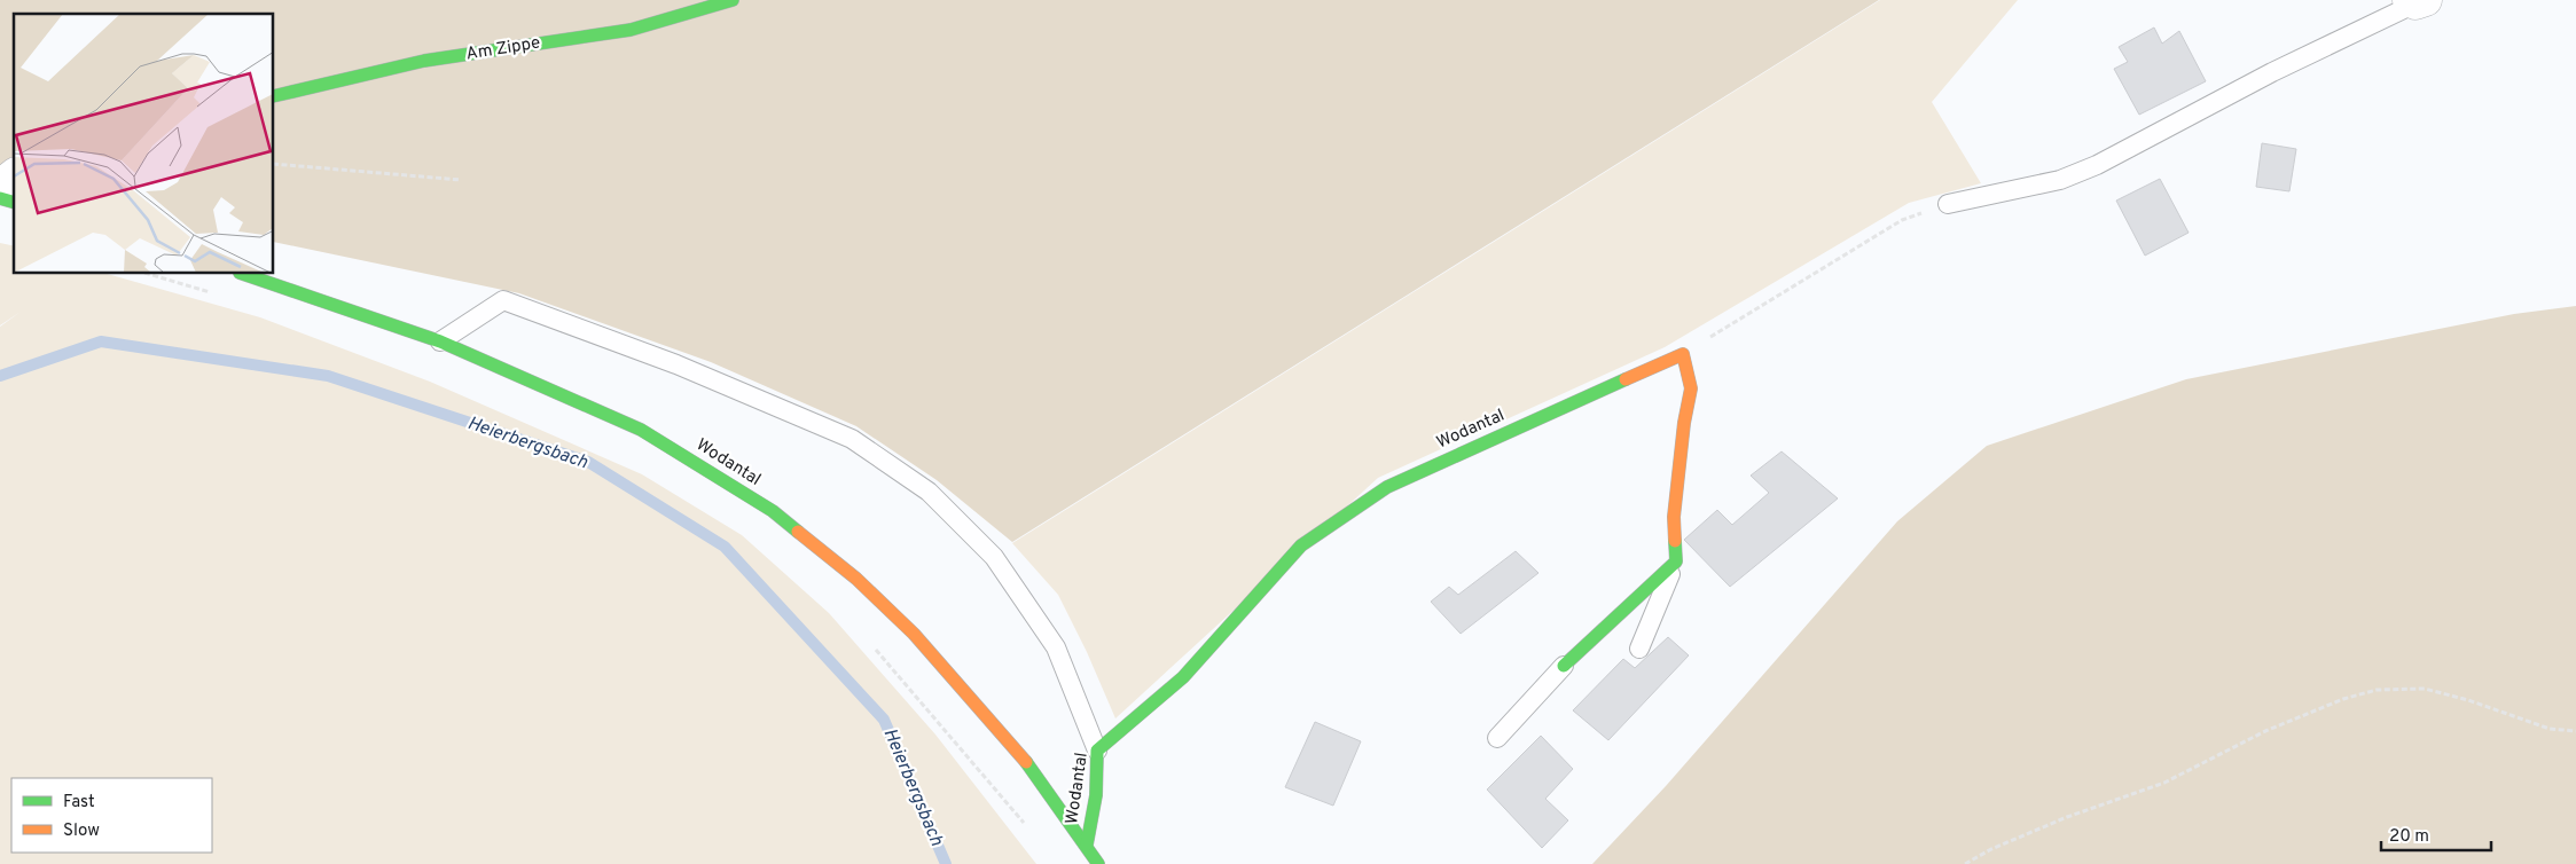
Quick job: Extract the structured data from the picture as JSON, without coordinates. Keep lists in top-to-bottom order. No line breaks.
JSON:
{"streets":{"street":["Am Zippe","Wodantal"]},"water":["Heierbergsbach"],"legend":["Fast","Slow"],"scale_bar":"20 m"}
